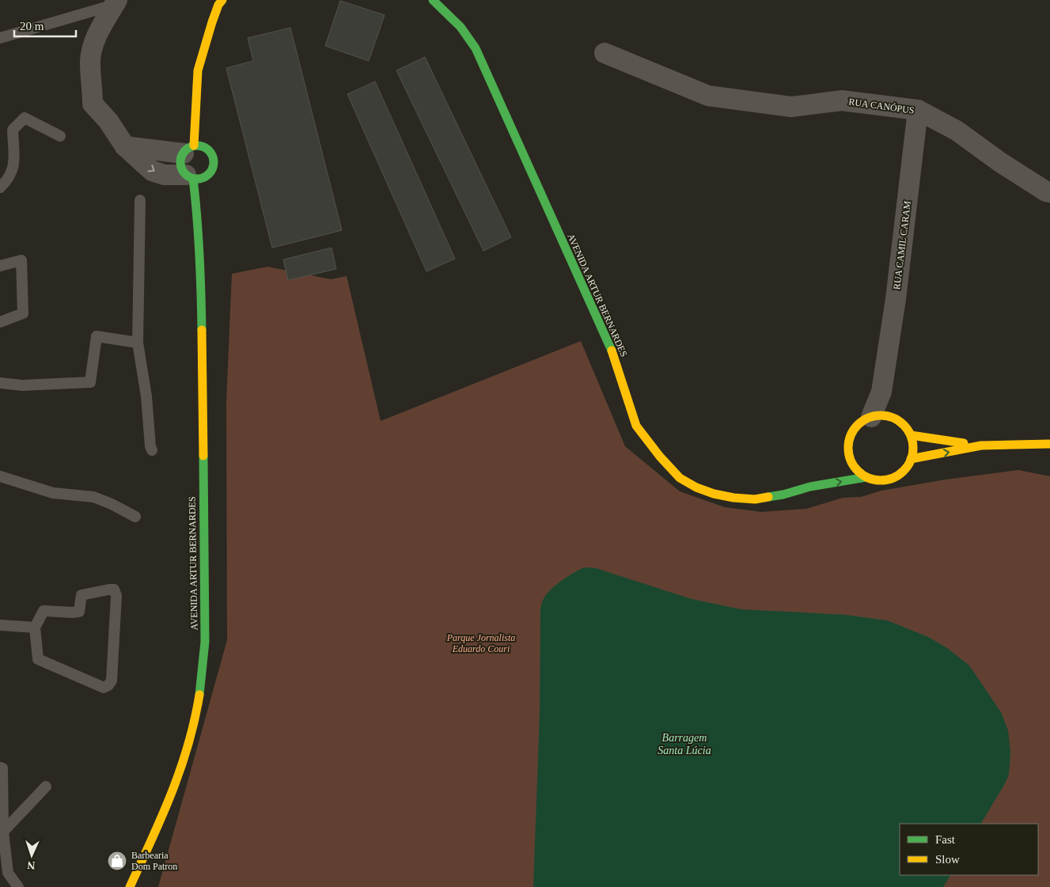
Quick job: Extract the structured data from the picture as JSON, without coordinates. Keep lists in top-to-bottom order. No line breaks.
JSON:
{"streets":{"street":["RUA CANÓPUS","RUA CAMIL CARAM","AVENIDA ARTUR BERNARDES"]},"crossings":[["RUA CANÓPUS","RUA CAMIL CARAM"],["RUA CAMIL CARAM","AVENIDA ARTUR BERNARDES"]],"water":["Barragem Santa Lúcia"],"parks":["Parque Jornalista Eduardo Couri"],"places":{"shop":["Barbearia Dom Patron"]},"legend":["Fast","Slow"],"scale_bar":"20 m","north":"bottom"}
